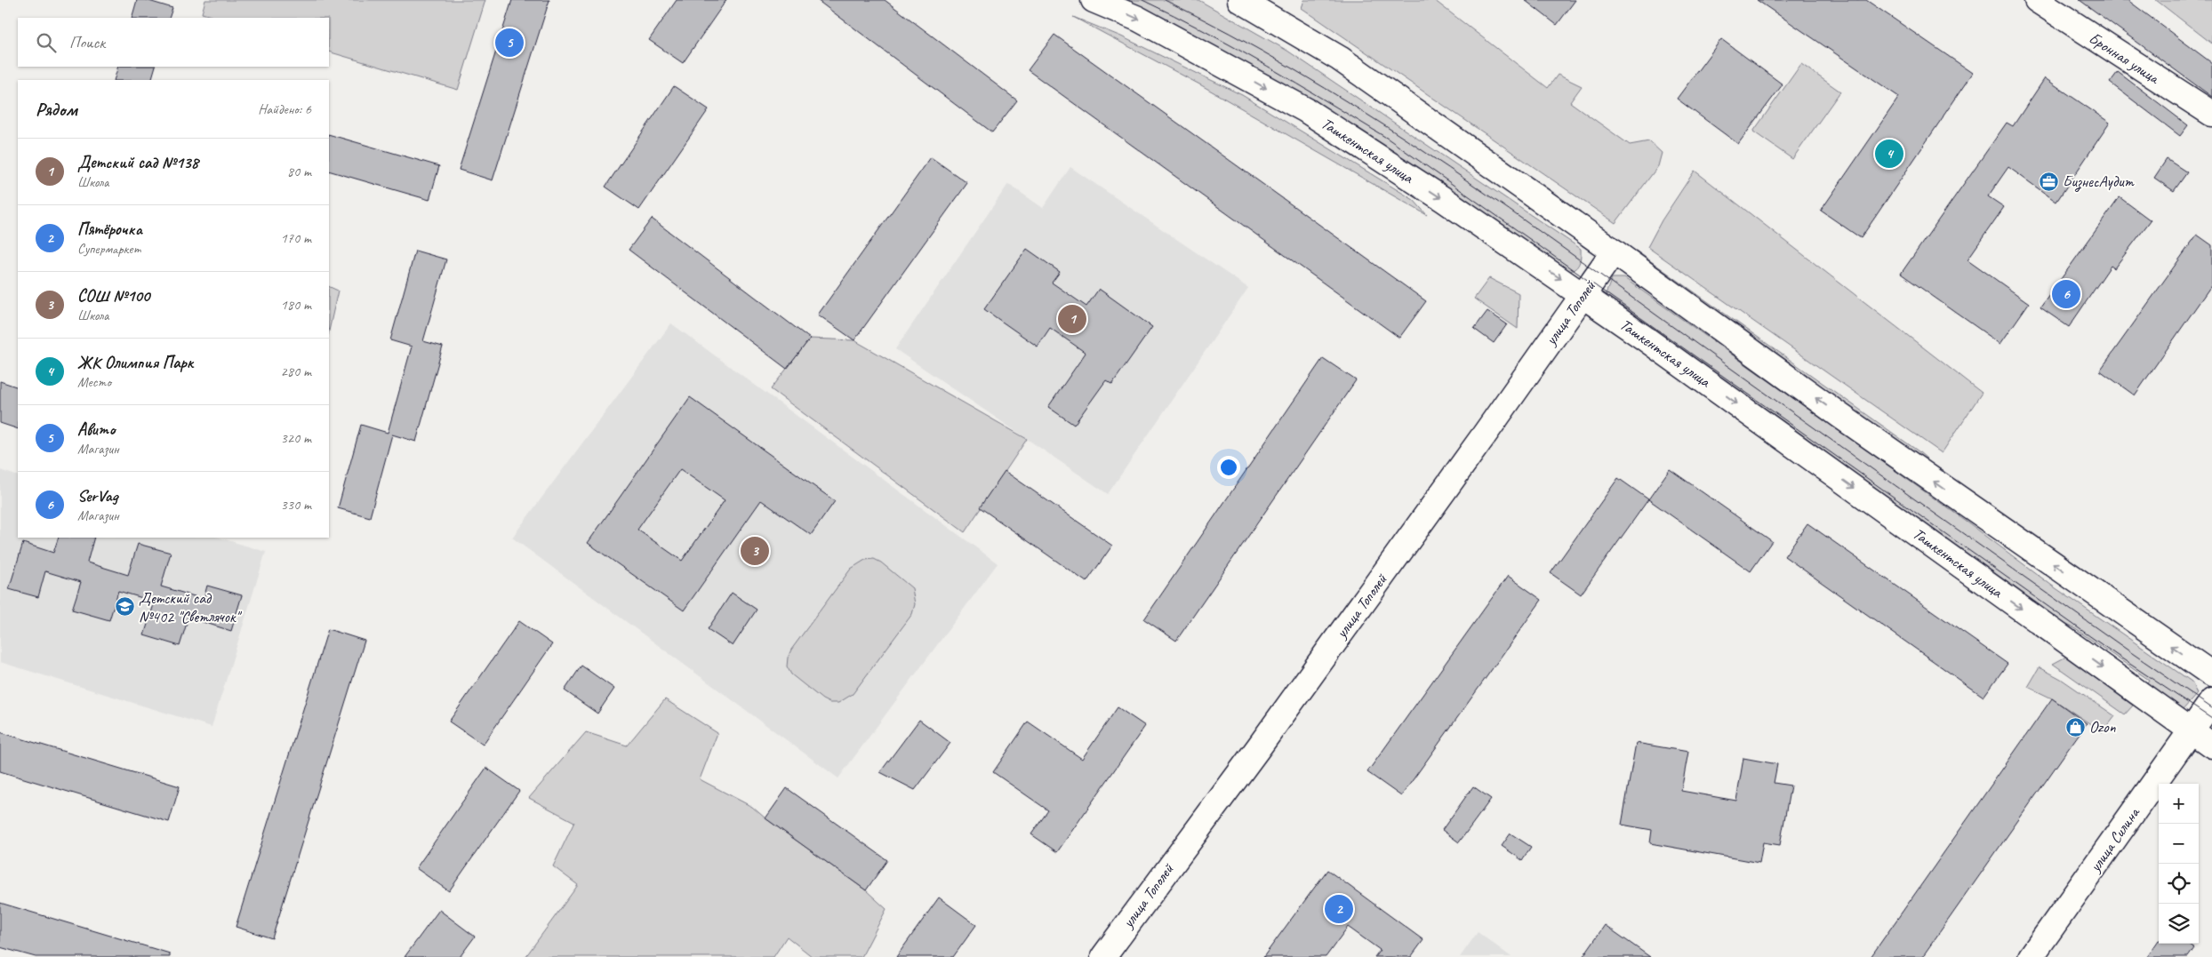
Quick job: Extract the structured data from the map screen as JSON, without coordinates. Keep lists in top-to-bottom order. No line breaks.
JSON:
{"streets":{"main road":["Бронная улица","Ташкентская улица","улица Тополей","улица Силина"]},"crossings":[["Ташкентская улица","улица Тополей"],["Ташкентская улица","улица Силина"]],"places":{"office":["БизнесАудит"],"school or university":["Детский сад №402 \"Светлячок\""],"shop":["Ozon"]},"page":{"search":"Поиск","pins":["5","4","6","1","3","2"],"heading":["Рядом","Найдено: 6"],"list":[{"mark":"1","name":"Детский сад №138","note":"Школа","value":"80 m"},{"mark":"2","name":"Пятёрочка","note":"Супермаркет","value":"170 m"},{"mark":"3","name":"СОШ №100","note":"Школа","value":"180 m"},{"mark":"4","name":"ЖК Олимпия Парк","note":"Место","value":"280 m"},{"mark":"5","name":"Авито","note":"Магазин","value":"320 m"},{"mark":"6","name":"SerVag","note":"Магазин","value":"330 m"}],"map_buttons":["+","−"]}}
